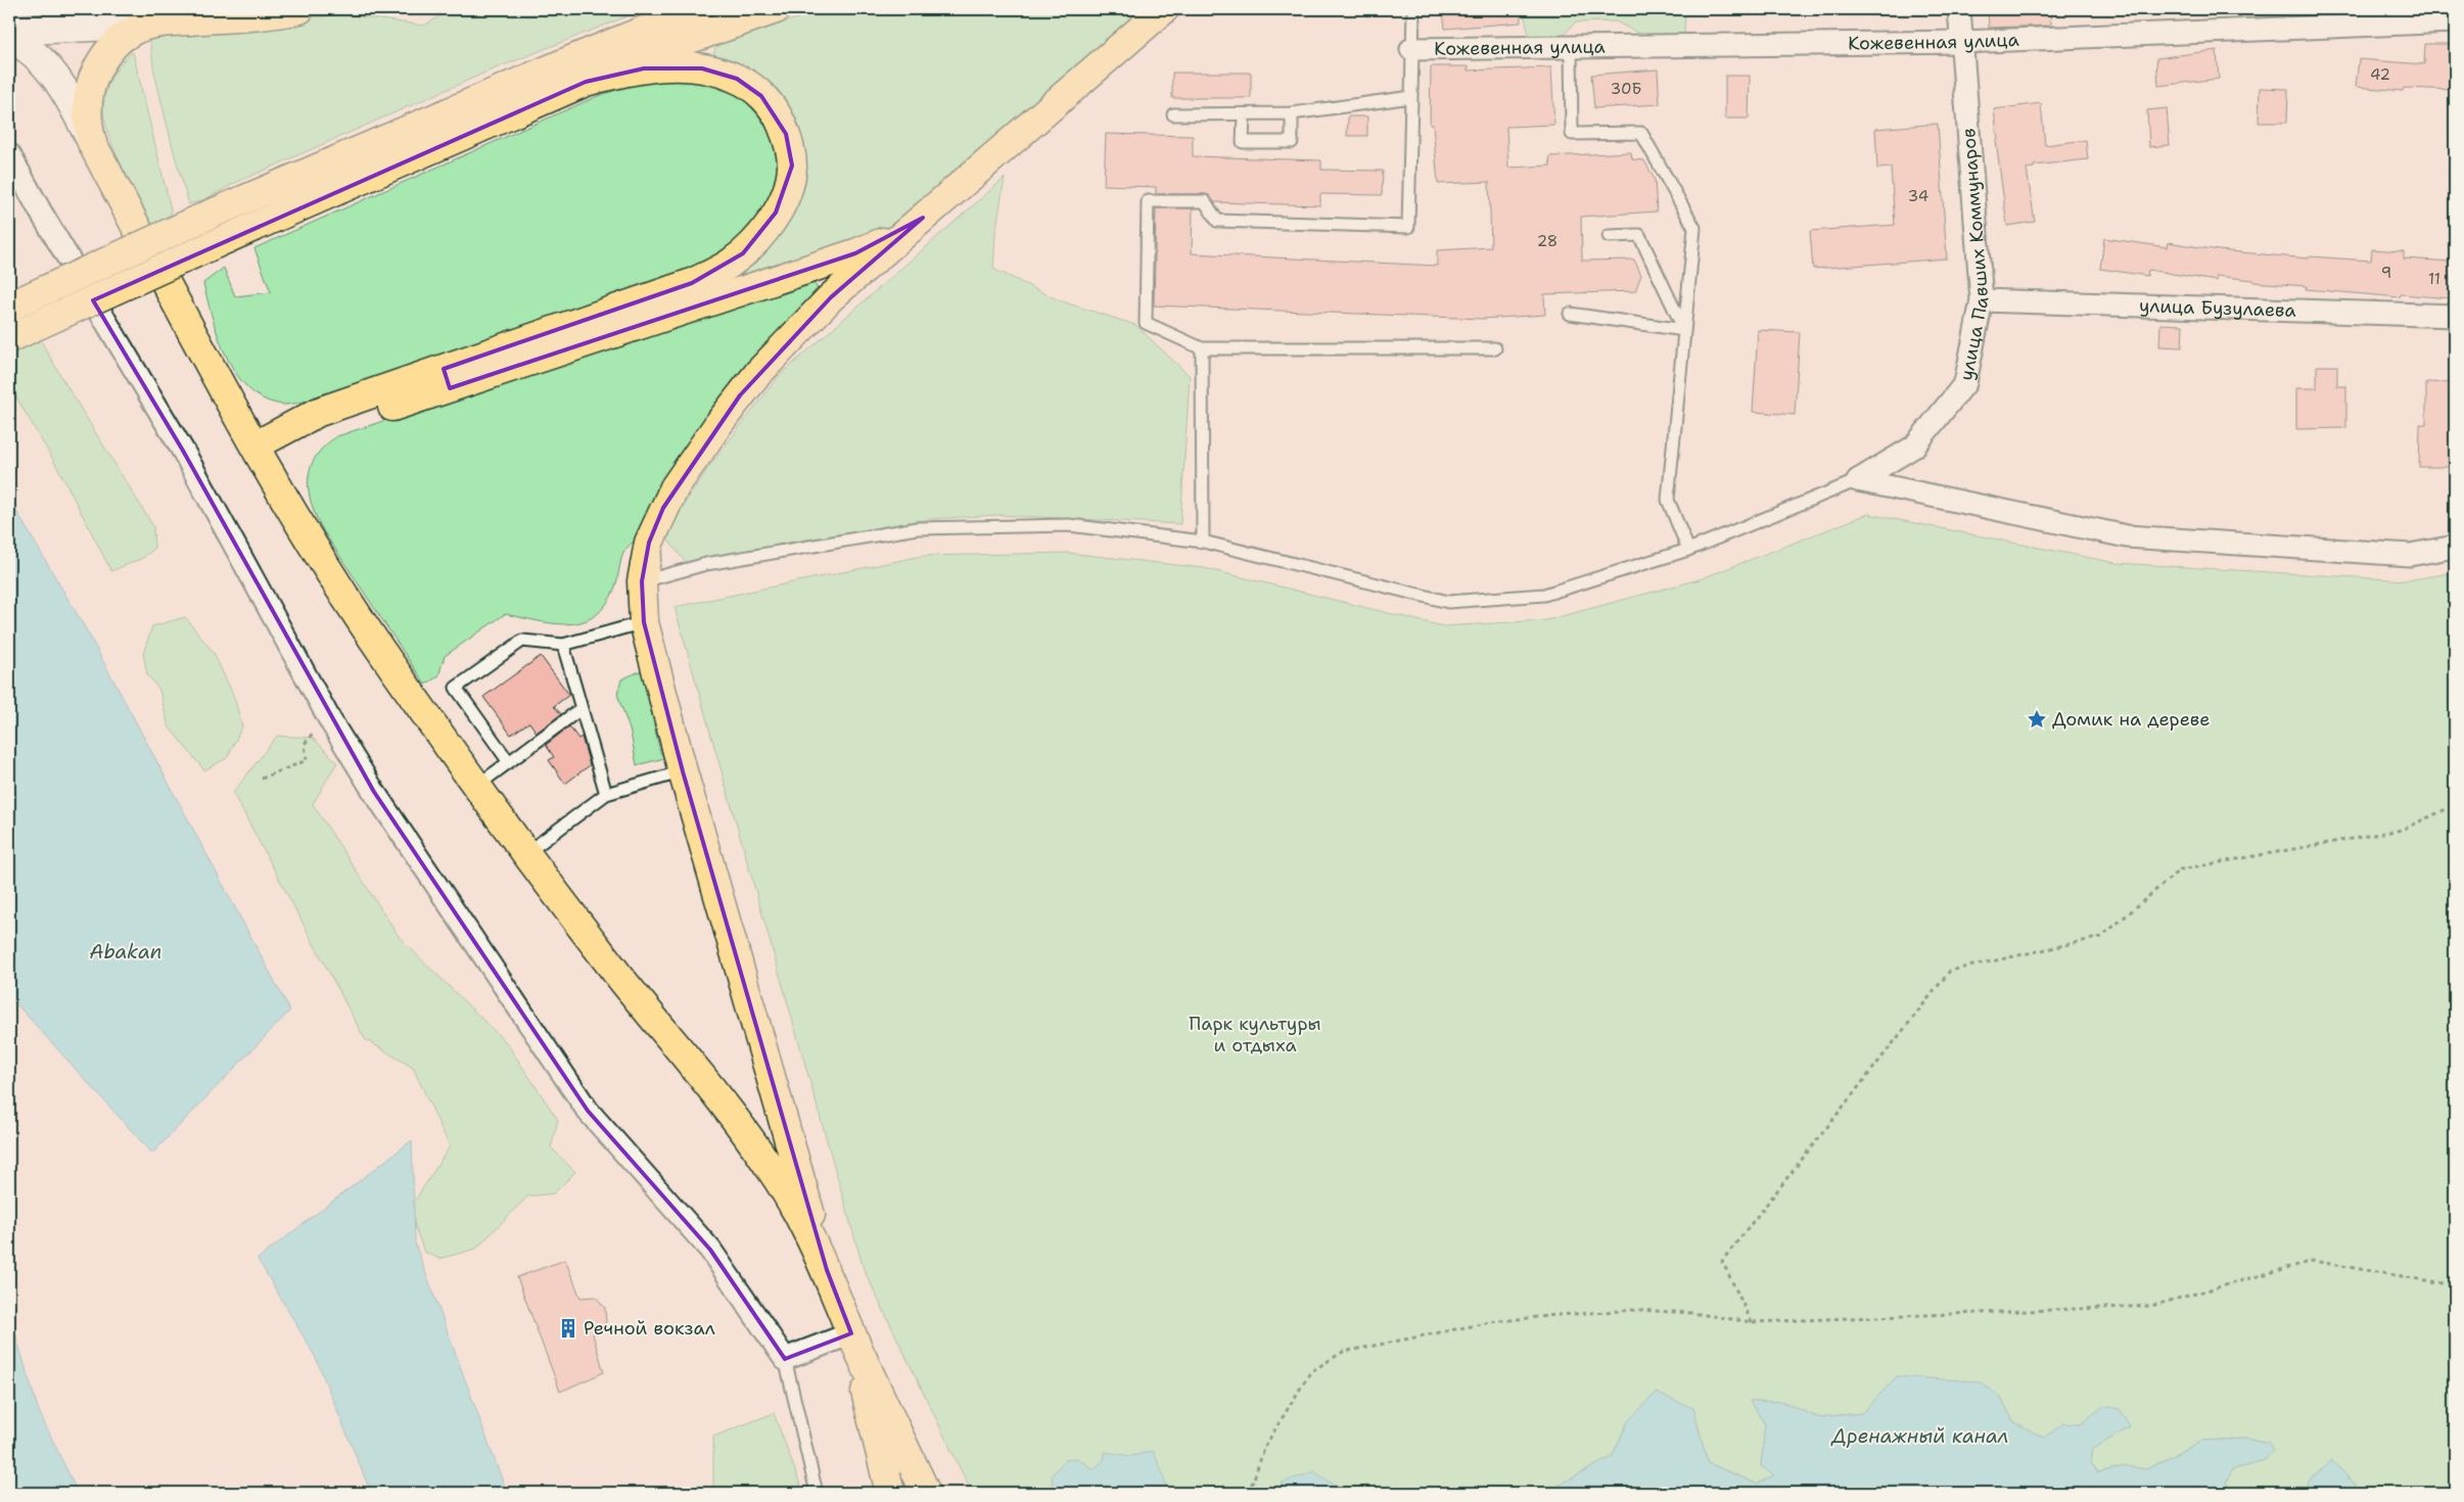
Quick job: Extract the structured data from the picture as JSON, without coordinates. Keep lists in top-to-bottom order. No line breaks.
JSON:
{"streets":{"street":["Кожевенная улица","улица Павших Коммунаров","улица Бузулаева"]},"crossings":[["Кожевенная улица","улица Павших Коммунаров"],["улица Павших Коммунаров","улица Бузулаева"]],"water":["Abakan","Дренажный канал"],"parks":["Парк культуры и отдыха"],"places":{"place":["Домик на дереве"],"building":["Речной вокзал"]},"house_numbers":["42","30Б","34","28","9","11"]}
